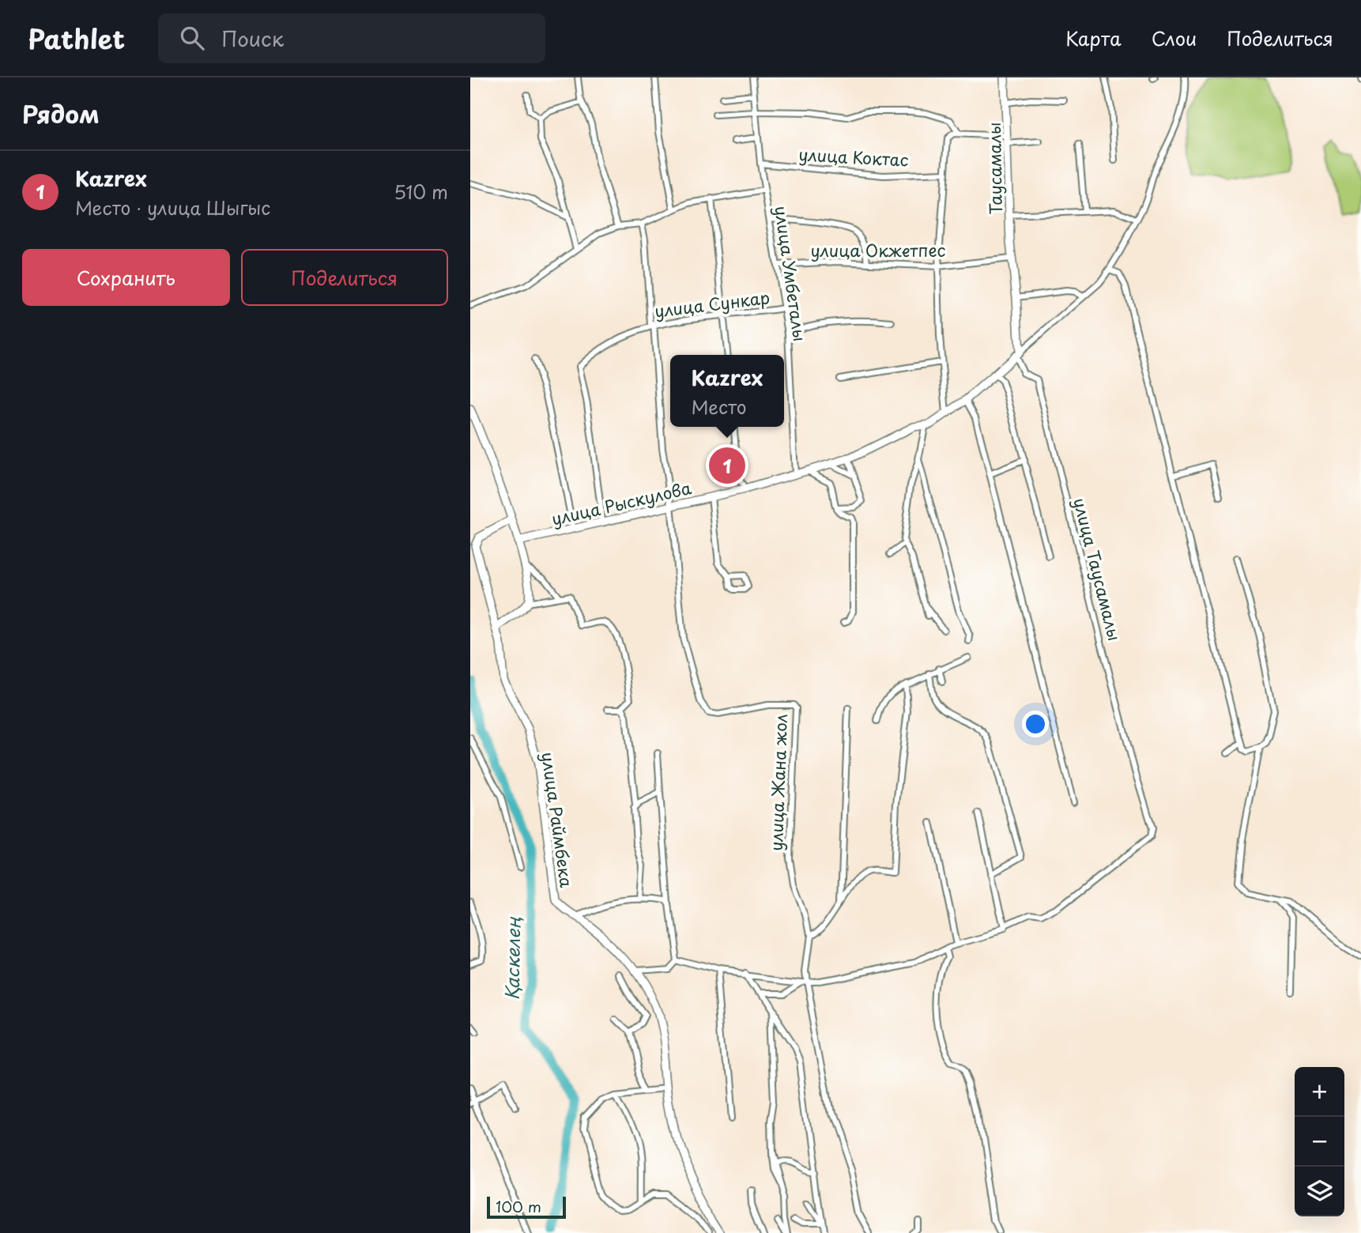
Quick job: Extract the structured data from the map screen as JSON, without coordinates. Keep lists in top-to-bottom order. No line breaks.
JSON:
{"streets":{"street":["улица Коктас","Таусамалы","улица Окжетпес","улица Умбеталы","улица Сункар","улица Рыскулова","улица Таусамалы","улица Жана жол","улица Раймбека"]},"crossings":[["улица Коктас","улица Умбеталы"],["Таусамалы","улица Окжетпес"],["улица Окжетпес","улица Умбеталы"],["улица Умбеталы","улица Сункар"],["улица Умбеталы","улица Рыскулова"],["улица Сункар","улица Рыскулова"],["улица Сункар","улица Жана жол"],["улица Рыскулова","улица Таусамалы"],["улица Рыскулова","улица Жана жол"]],"water":["Қаскелең"],"scale_bar":"100 m","page":{"header":"Pathlet","search":"Поиск","nav":["Карта","Слои","Поделиться"],"heading":"Рядом","list":[{"mark":"1","name":"Kazrex","note":"Место · улица Шыгыс","value":"510 m"}],"buttons":["Сохранить","Поделиться"],"popup":["Kazrex","Место"],"pins":"1","map_buttons":["+","−"],"scale":"100 m"}}
